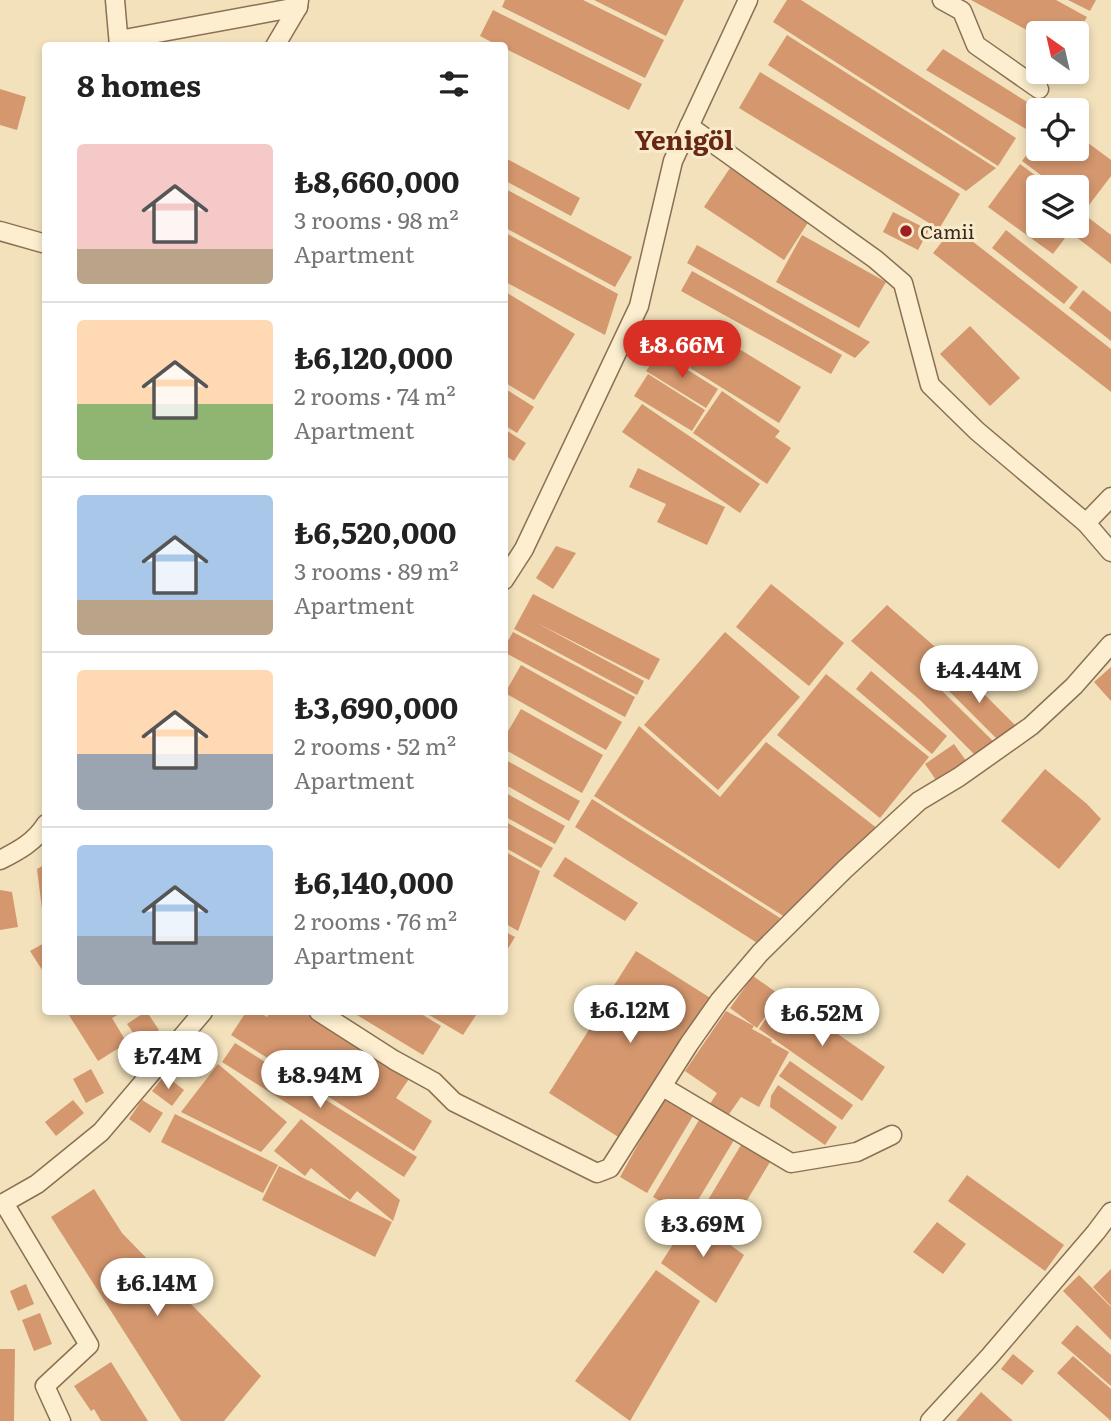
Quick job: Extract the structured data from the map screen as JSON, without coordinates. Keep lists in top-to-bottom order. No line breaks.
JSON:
{"districts":["Yenigöl"],"places":["Camii"],"north":"top left","page":{"heading":"8 homes","list":[{"name":"₺8,660,000","note":"3 rooms · 98 m² · Apartment"},{"name":"₺6,120,000","note":"2 rooms · 74 m² · Apartment"},{"name":"₺6,520,000","note":"3 rooms · 89 m² · Apartment"},{"name":"₺3,690,000","note":"2 rooms · 52 m² · Apartment"},{"name":"₺6,140,000","note":"2 rooms · 76 m² · Apartment"}],"price":["₺8.66M","₺4.44M","₺6.12M","₺6.52M","₺7.4M","₺8.94M","₺3.69M","₺6.14M"]}}
